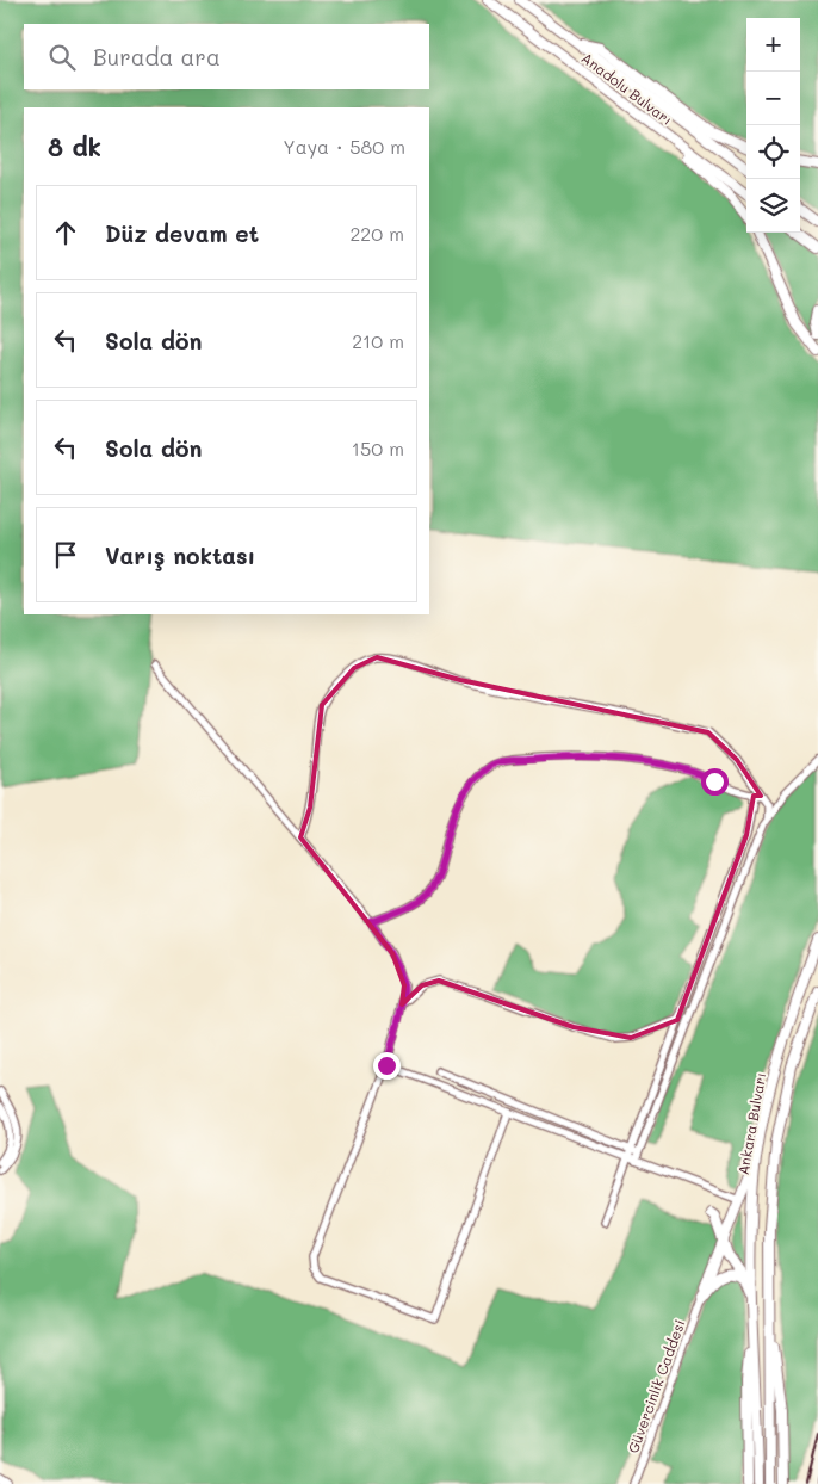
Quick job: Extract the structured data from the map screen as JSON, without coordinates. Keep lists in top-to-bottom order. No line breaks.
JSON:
{"streets":{"main road":["Anadolu Bulvarı","Ankara Bulvarı"],"street":["Güvercinlik Caddesi"]},"page":{"map_buttons":["+","−"],"search":"Burada ara","heading":["8 dk","Yaya · 580 m"],"list":[["Düz devam et","220 m"],["Sola dön","210 m"],["Sola dön","150 m"],"Varış noktası"]}}
